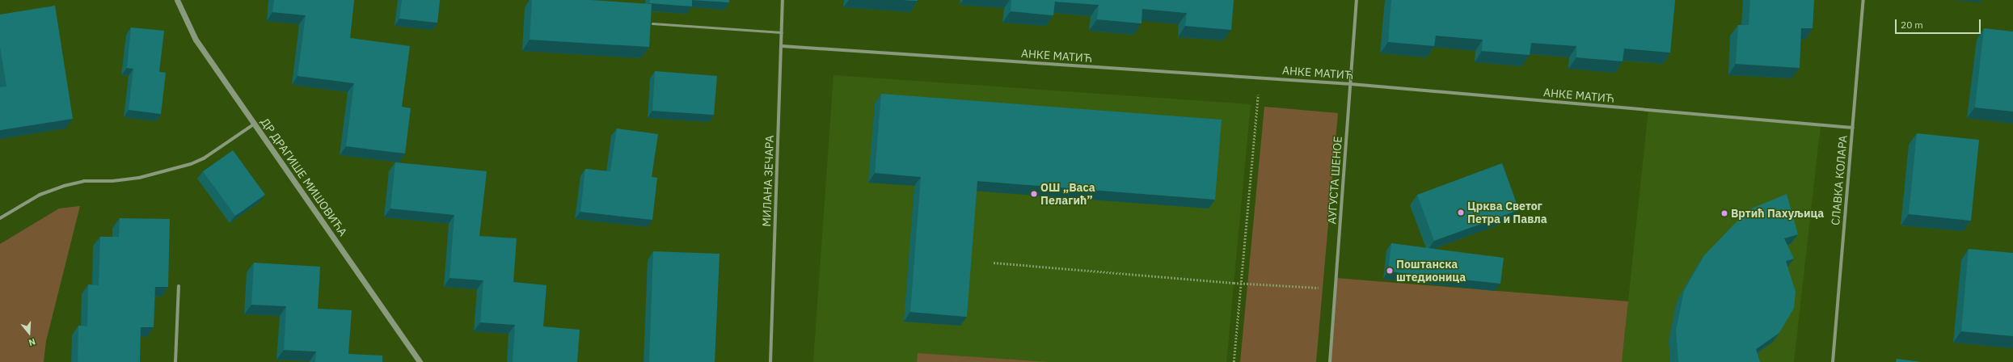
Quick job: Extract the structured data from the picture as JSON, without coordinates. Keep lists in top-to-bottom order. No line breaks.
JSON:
{"streets":{"street":["АНКЕ МАТИЋ","ДР ДРАГИШЕ МИШОВИЋА","АУГУСТА ШЕНОЕ","СЛАВКА КОЛАРА","МИЛАНА ЗЕЧАРА"]},"crossings":[["АНКЕ МАТИЋ","АУГУСТА ШЕНОЕ"],["АНКЕ МАТИЋ","СЛАВКА КОЛАРА"],["АНКЕ МАТИЋ","МИЛАНА ЗЕЧАРА"]],"places":["ОШ „Васа Пелагић”","Црква Светог Петра и Павла","Вртић Пахуљица","Поштанска штедионица"],"scale_bar":"20 m","north":"bottom"}
